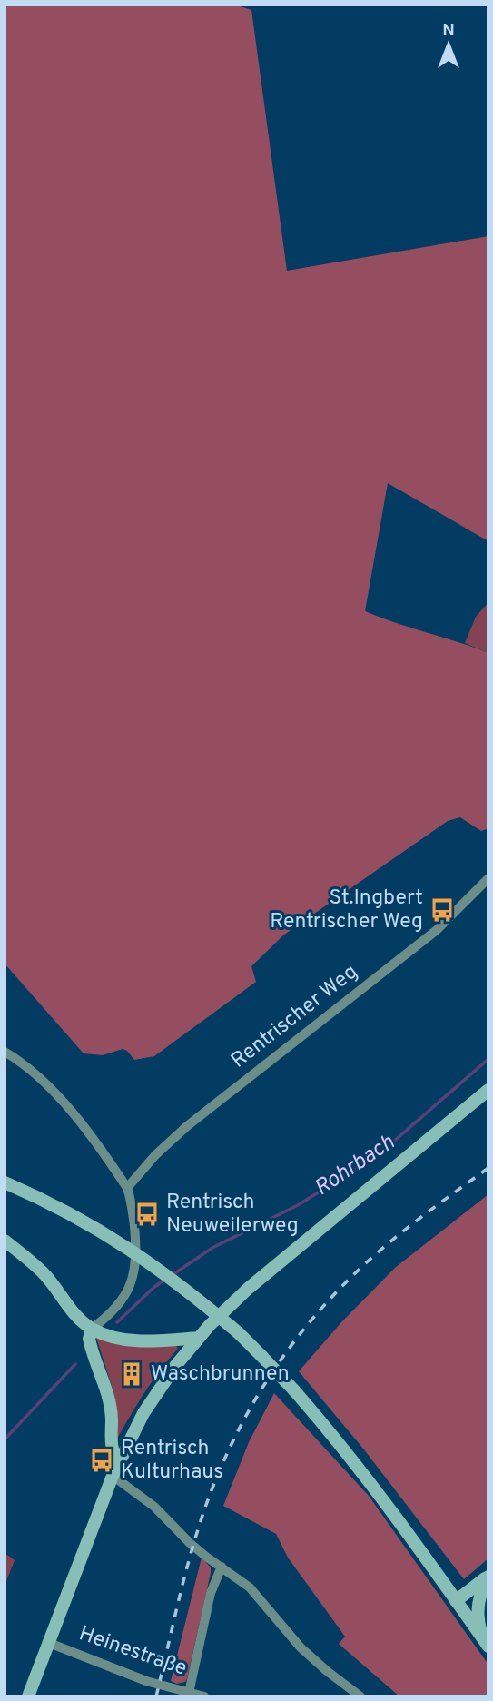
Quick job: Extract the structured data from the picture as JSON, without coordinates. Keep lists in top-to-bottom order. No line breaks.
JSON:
{"streets":{"street":["Rentrischer Weg","Heinestraße"]},"water":["Rohrbach"],"places":{"bus stop":["St.Ingbert Rentrischer Weg","Rentrisch Neuweilerweg","Rentrisch Kulturhaus"],"building":["Waschbrunnen"]},"north":"top"}
